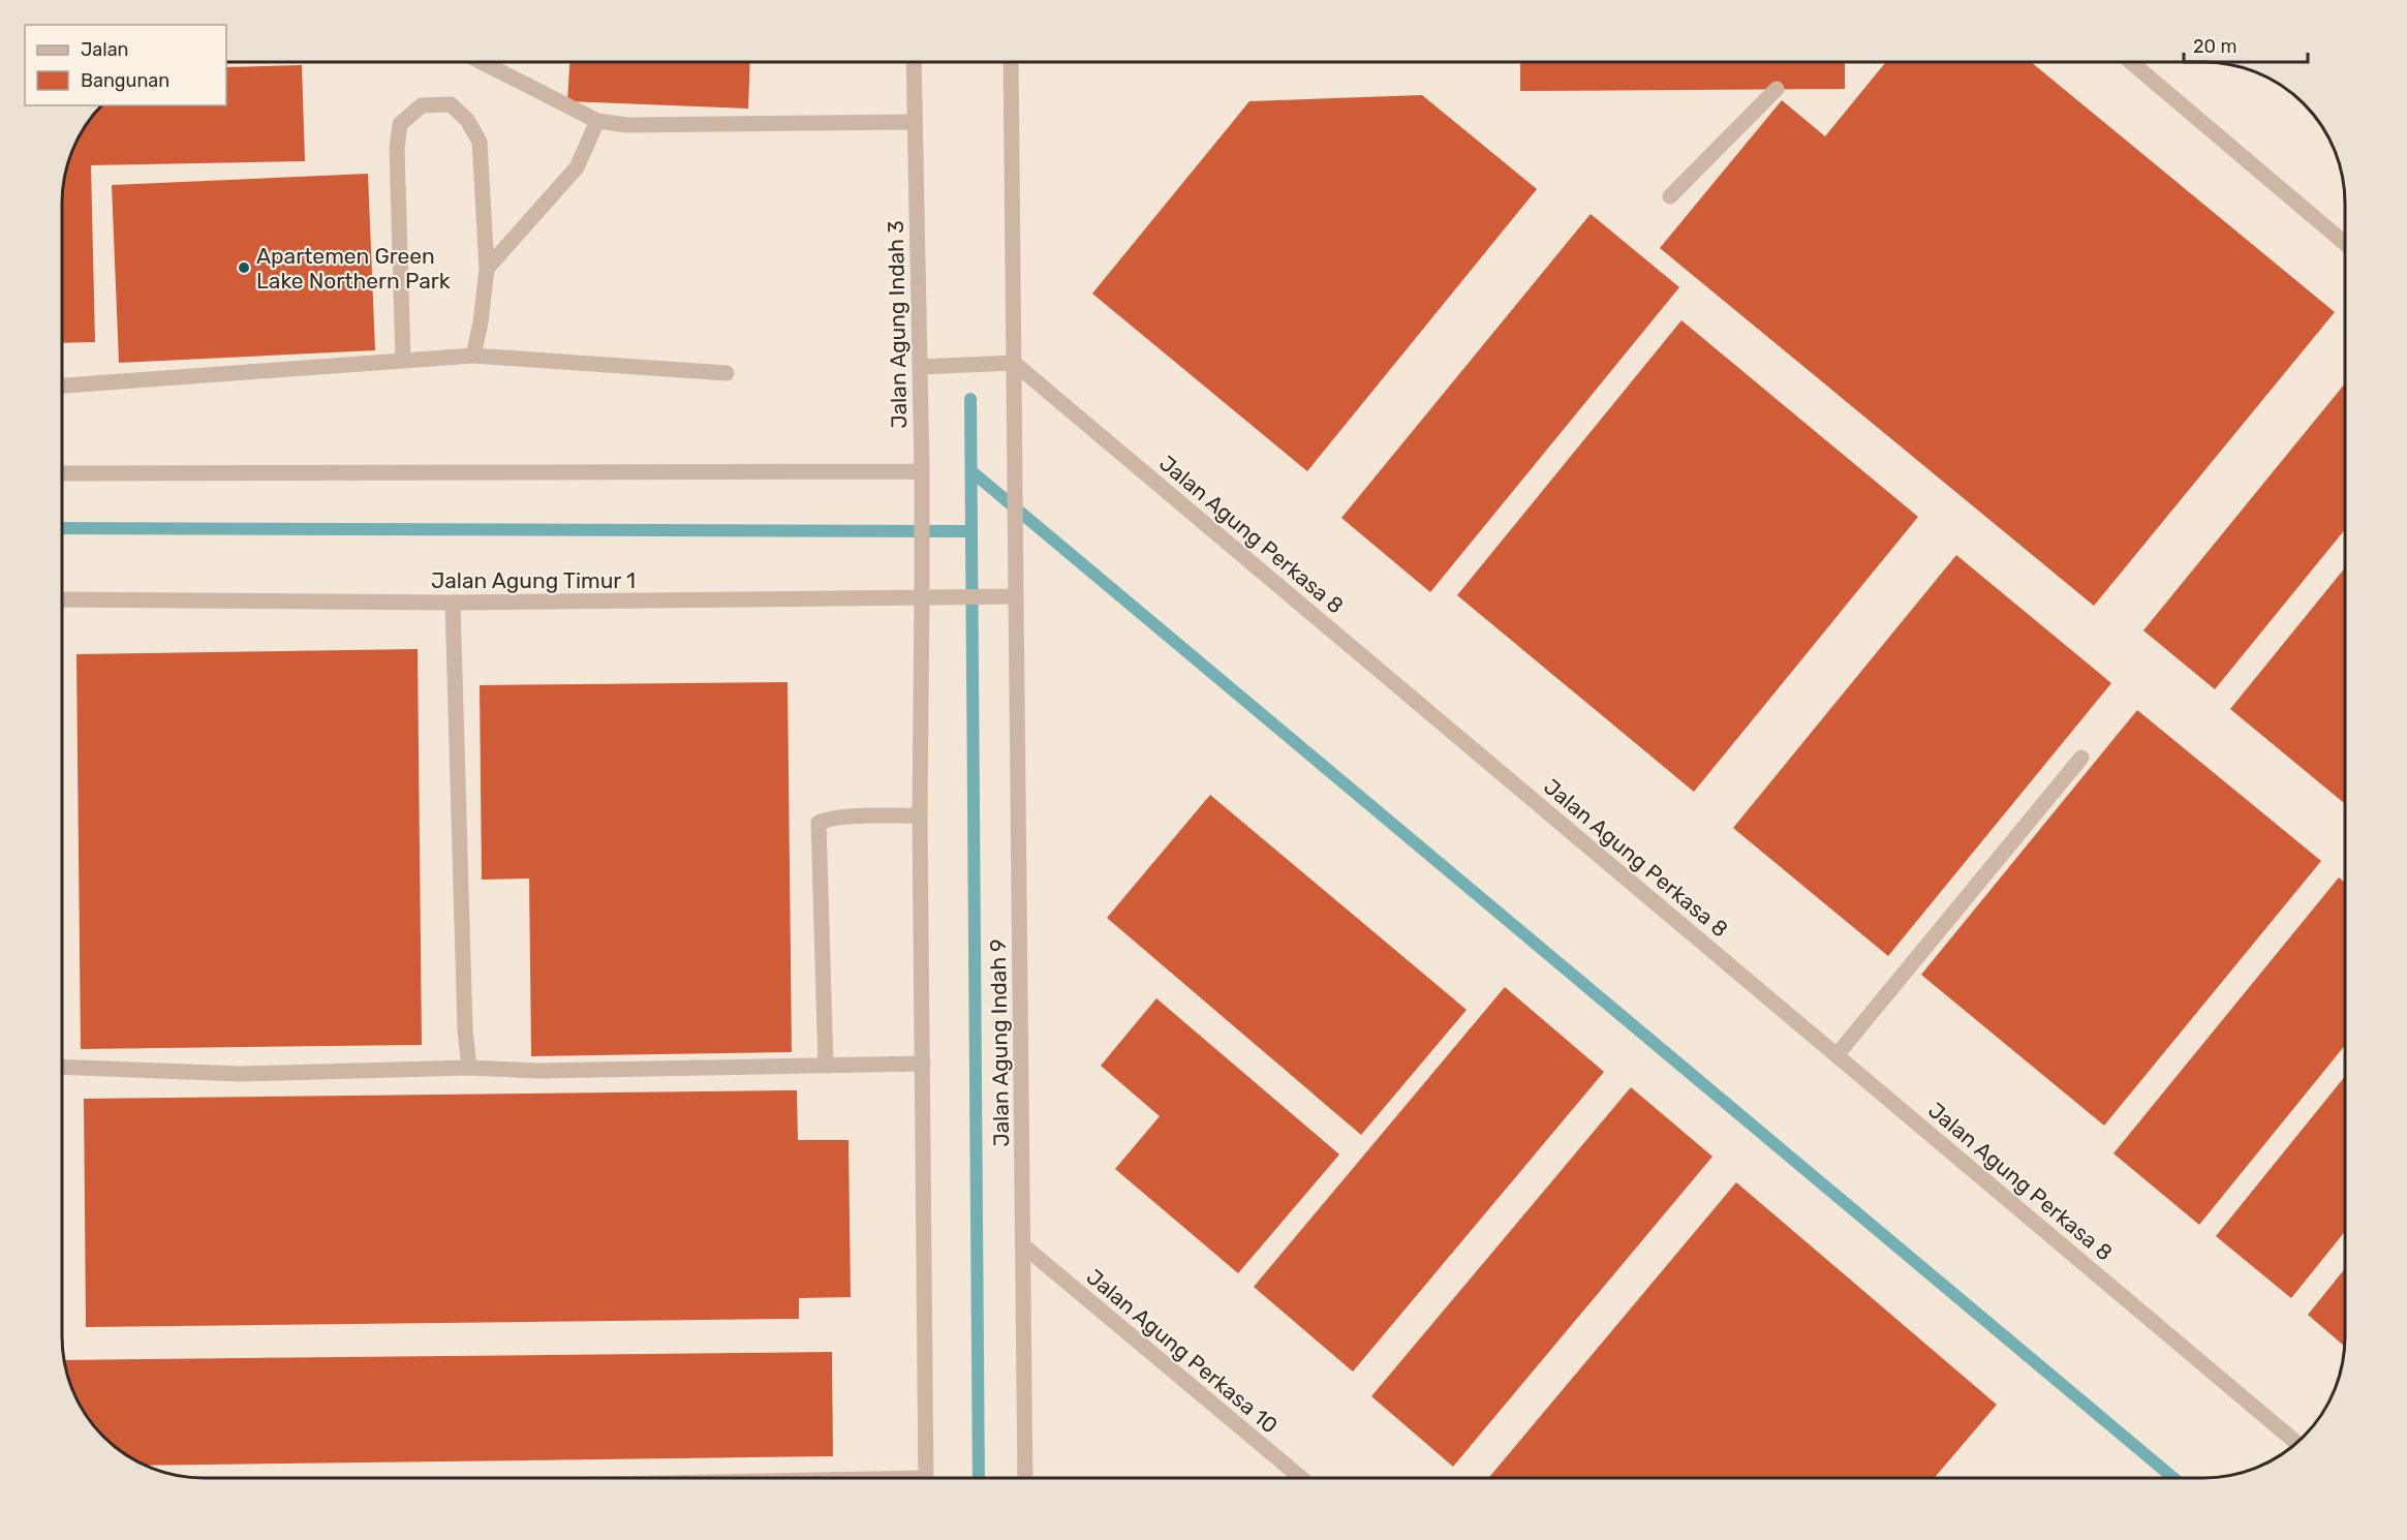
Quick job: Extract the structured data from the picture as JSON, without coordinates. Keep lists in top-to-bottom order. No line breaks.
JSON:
{"streets":{"street":["Jalan Agung Indah 3","Jalan Agung Perkasa 8","Jalan Agung Timur 1","Jalan Agung Indah 9","Jalan Agung Perkasa 10"]},"crossings":[["Jalan Agung Indah 3","Jalan Agung Timur 1"],["Jalan Agung Timur 1","Jalan Agung Indah 9"],["Jalan Agung Indah 9","Jalan Agung Perkasa 10"]],"places":["Apartemen Green Lake Northern Park"],"legend":["Jalan","Bangunan"],"scale_bar":"20 m"}
